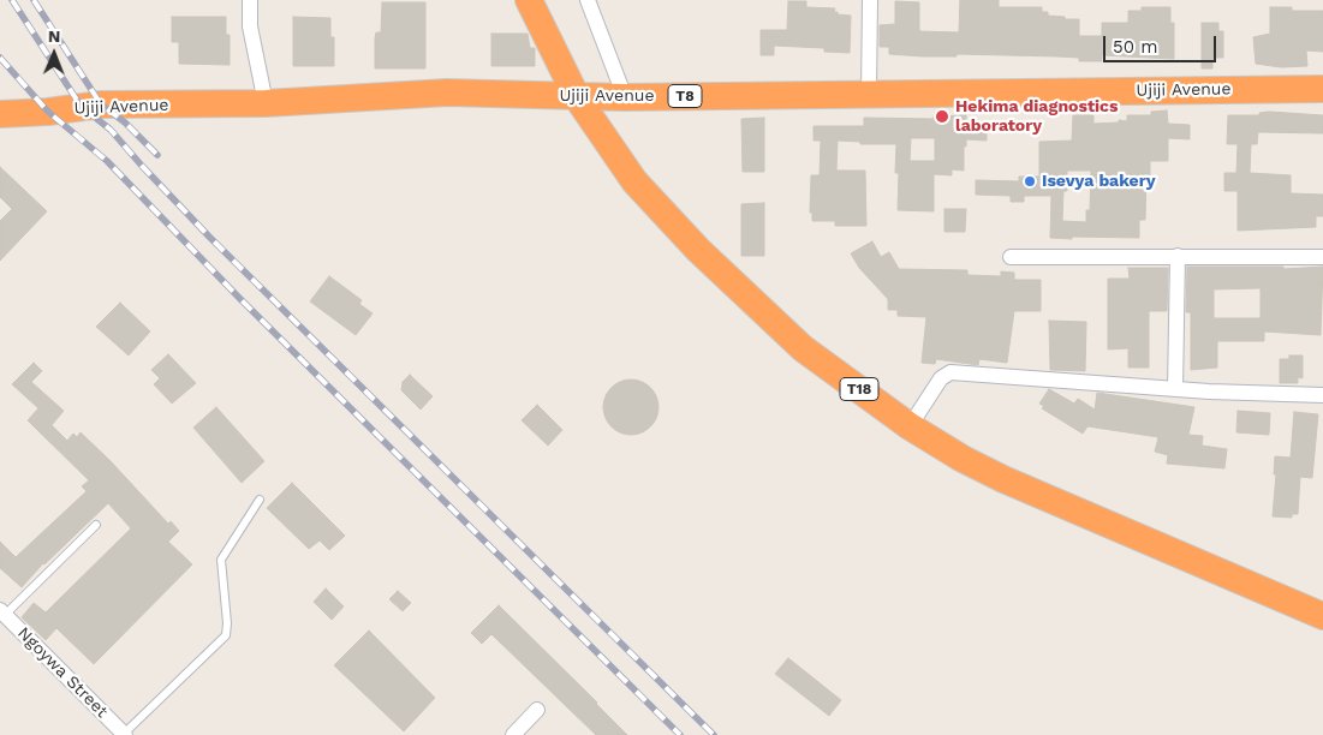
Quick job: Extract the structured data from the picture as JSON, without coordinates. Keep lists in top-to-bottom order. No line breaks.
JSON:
{"streets":{"highway":["Ujiji Avenue","T8","T18"],"street":["Ngoywa Street"]},"crossings":[["Ujiji Avenue","T18"]],"places":["Hekima diagnostics laboratory","Isevya bakery"],"scale_bar":"50 m","north":"top"}
